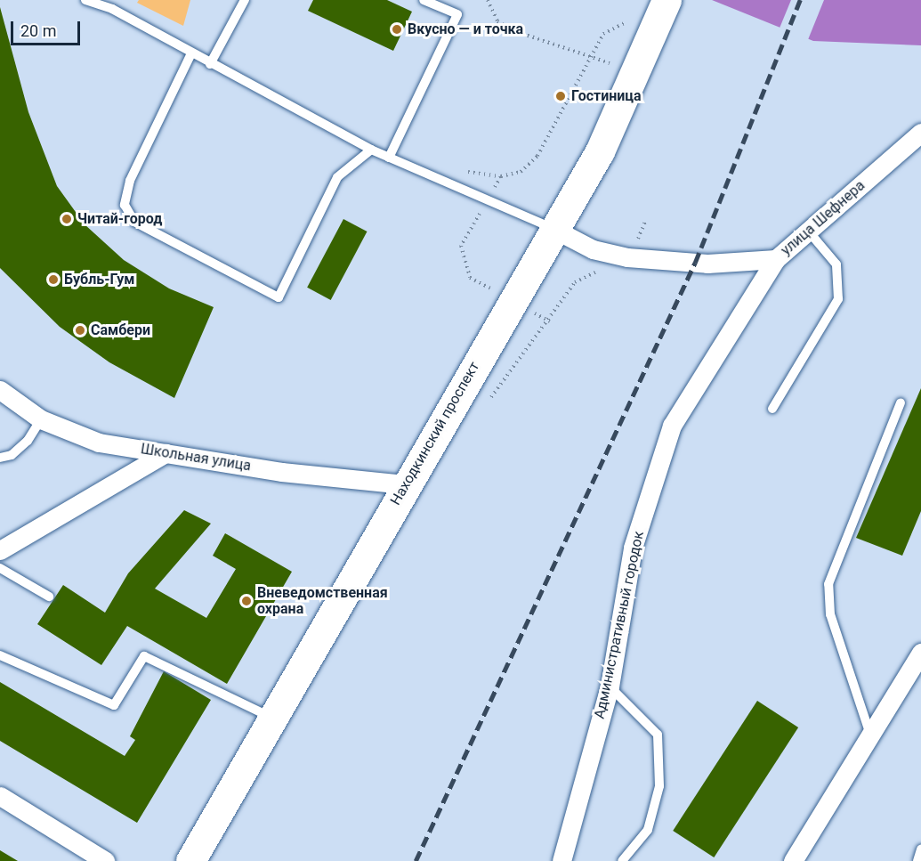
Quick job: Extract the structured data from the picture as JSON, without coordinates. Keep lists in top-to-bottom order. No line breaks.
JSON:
{"streets":{"main road":["Находкинский проспект"],"street":["улица Шефнера","Школьная улица","Административный городок"]},"crossings":[["улица Шефнера","Находкинский проспект"],["улица Шефнера","Административный городок"],["Находкинский проспект","Школьная улица"]],"places":["Вкусно — и точка","Гостиница","Читай-город","Бубль-Гум","Самбери","Вневедомственная охрана"],"scale_bar":"20 m"}
